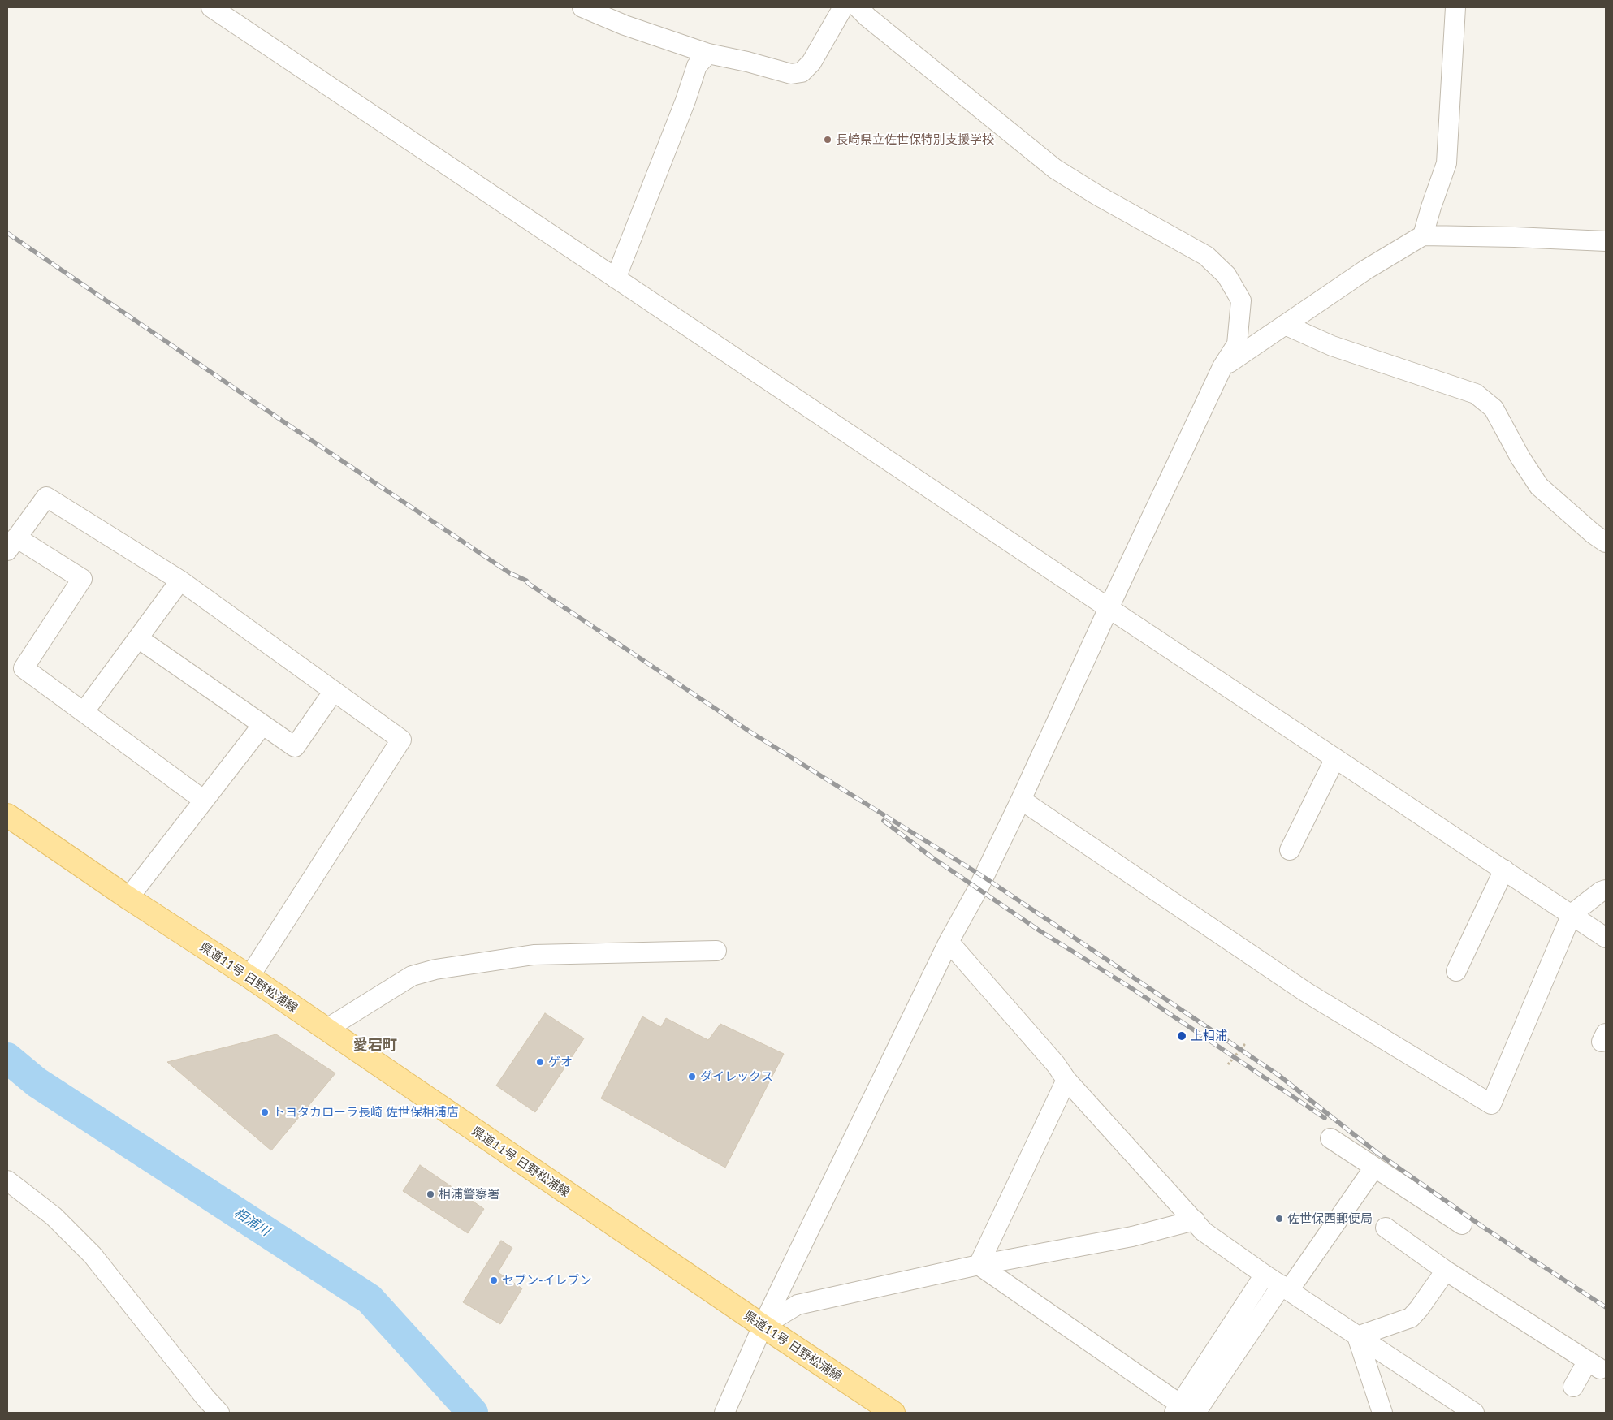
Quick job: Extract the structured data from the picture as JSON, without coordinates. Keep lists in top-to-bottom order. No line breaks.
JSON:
{"streets":{"main road":["県道11号 日野松浦線"]},"districts":["愛宕町"],"water":["相浦川"],"places":["長崎県立佐世保特別支援学校","上相浦","ゲオ","ダイレックス","トヨタカローラ長崎 佐世保相浦店","相浦警察署","佐世保西郵便局","セブン-イレブン"]}
